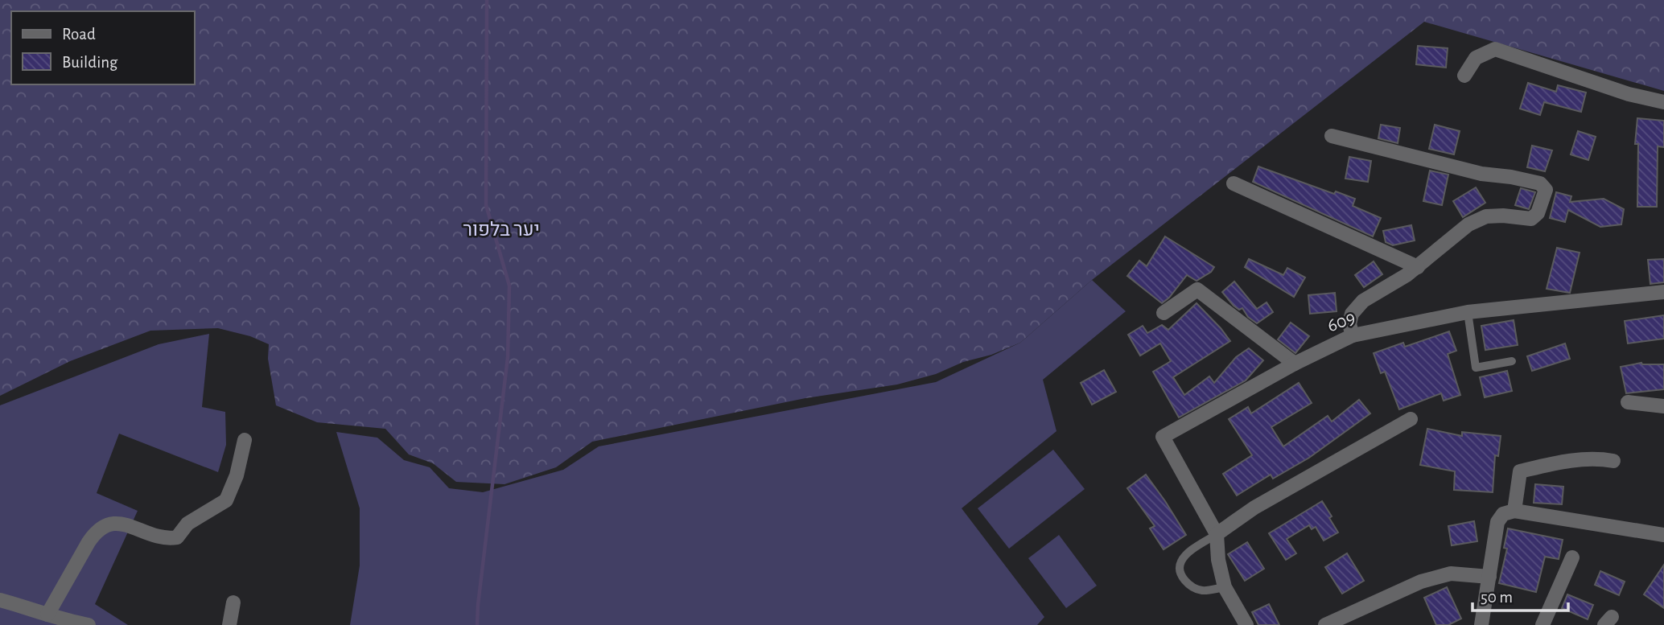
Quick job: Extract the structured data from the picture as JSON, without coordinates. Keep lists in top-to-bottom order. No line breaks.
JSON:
{"streets":{"street":["609"]},"parks":["יער בלפור"],"legend":["Road","Building"],"scale_bar":"50 m"}
